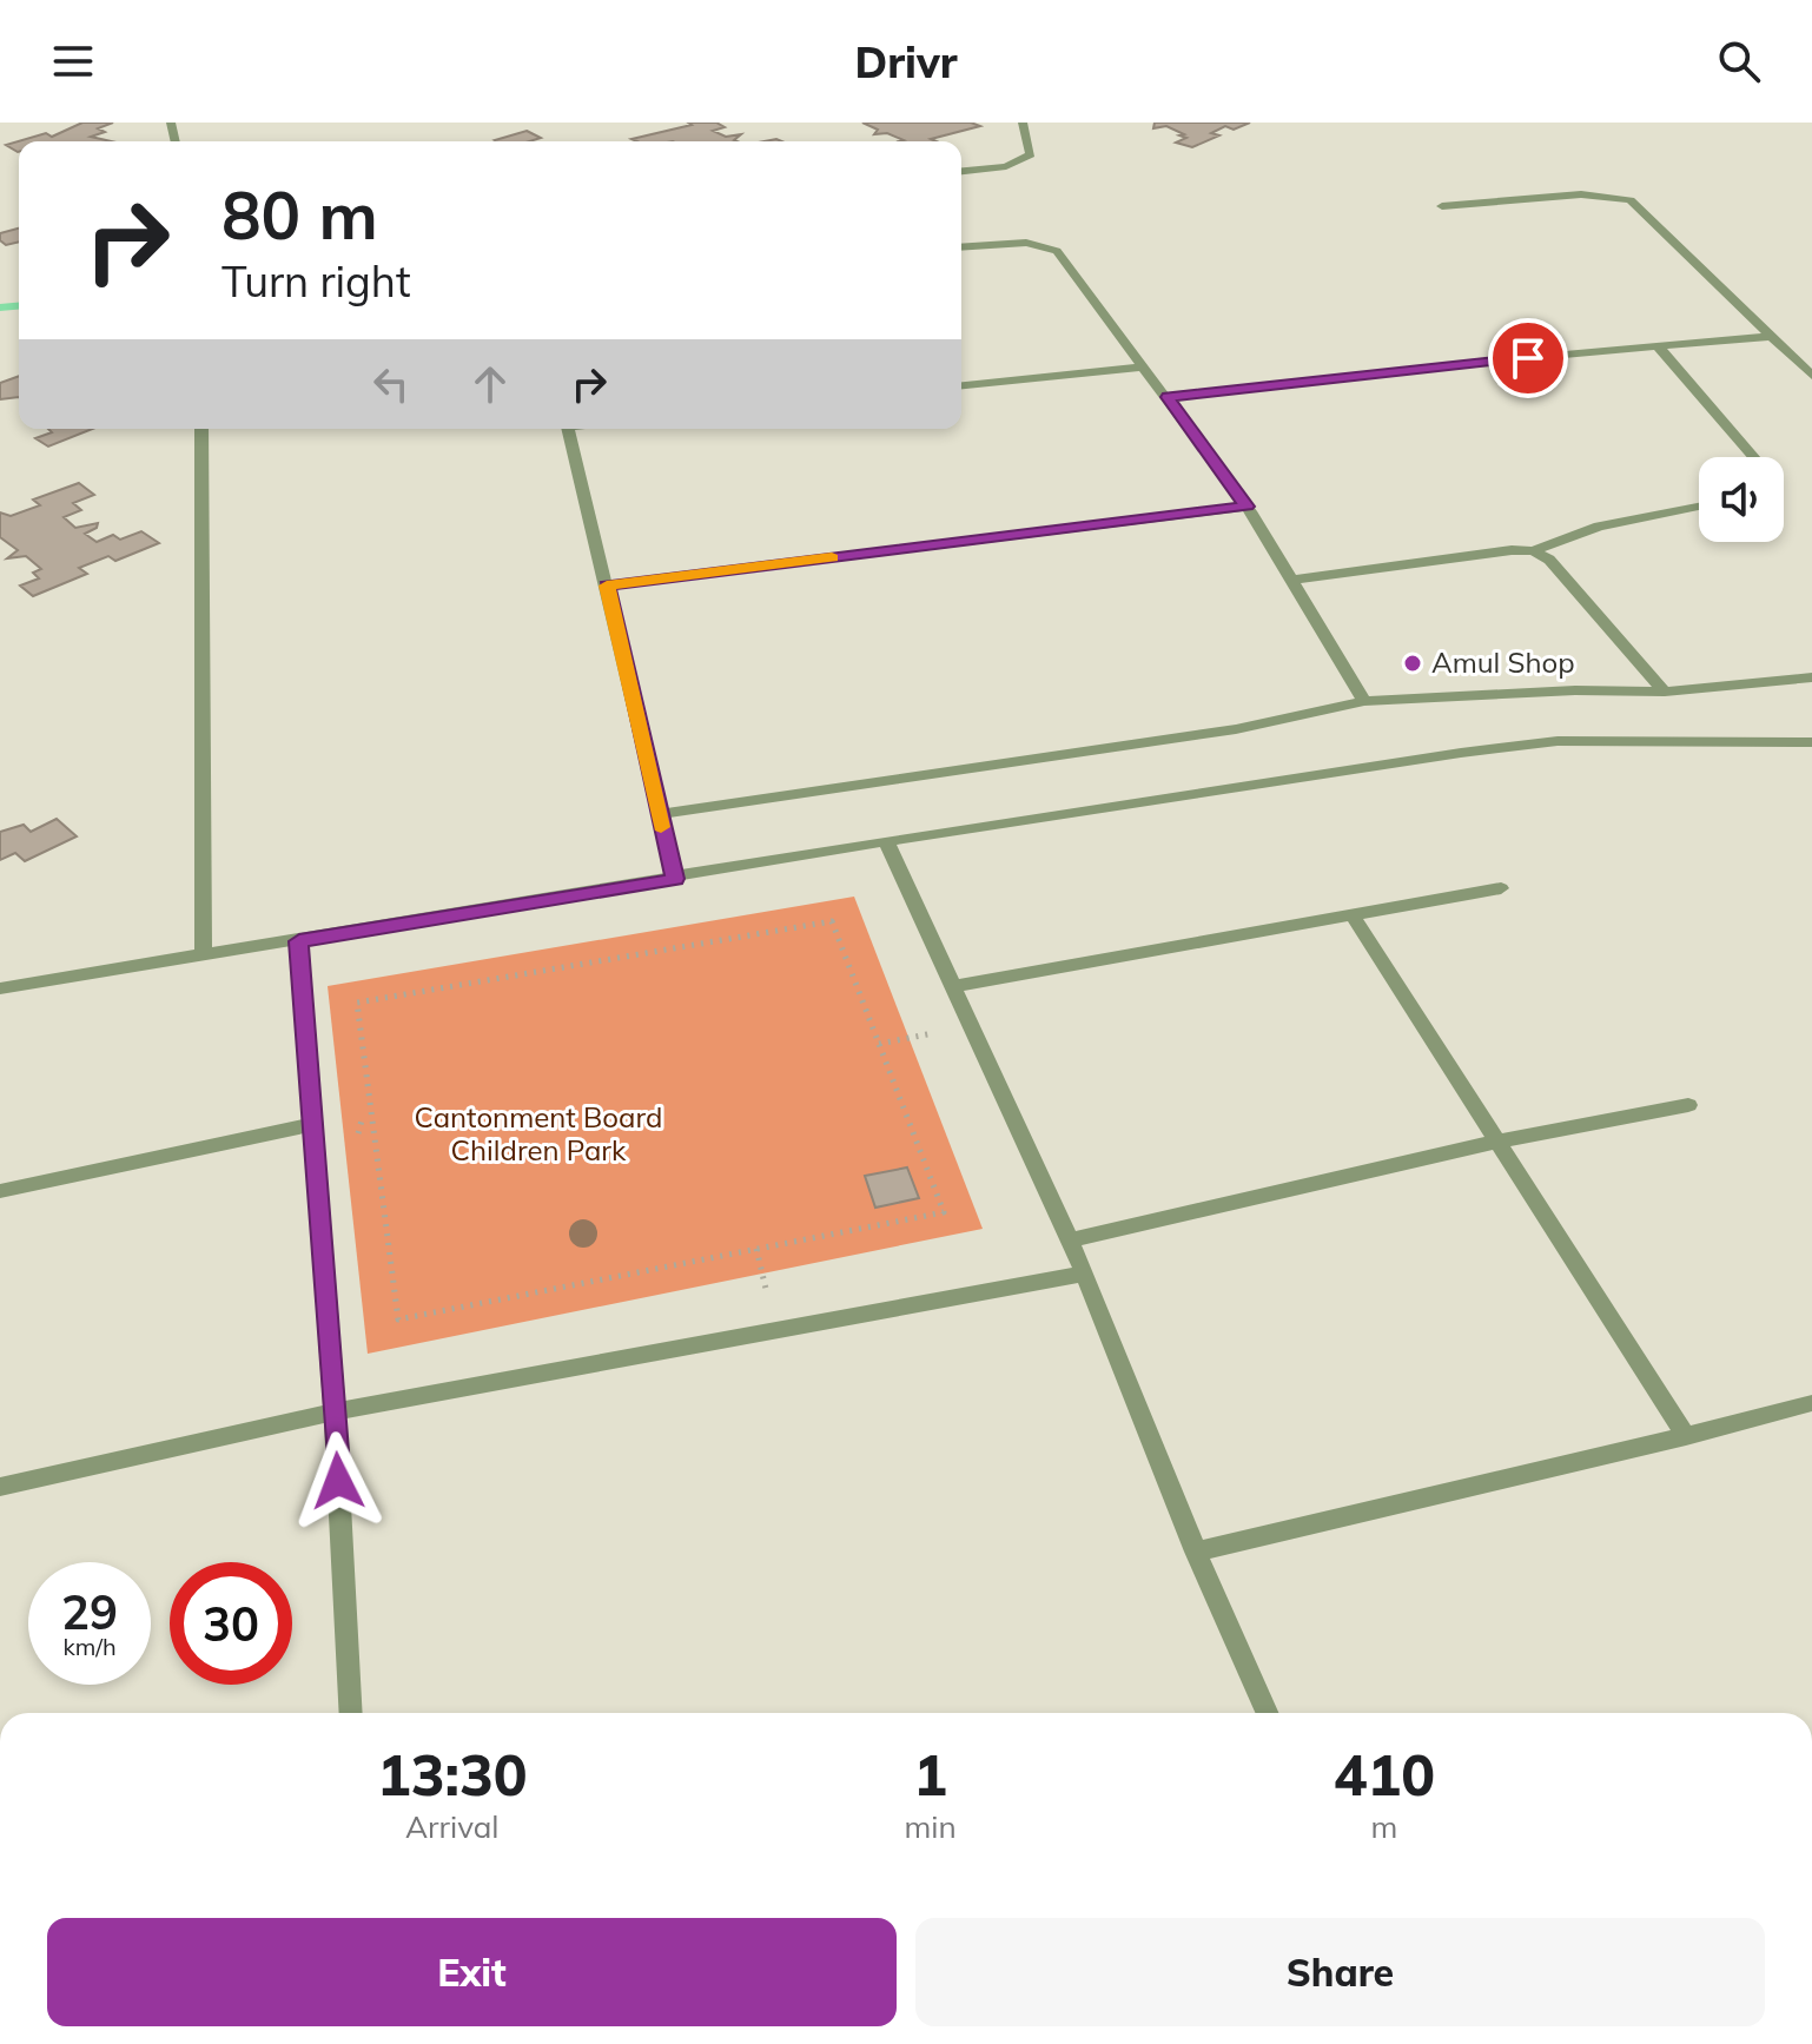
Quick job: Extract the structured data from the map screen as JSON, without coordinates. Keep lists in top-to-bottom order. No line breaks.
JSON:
{"parks":["Cantonment Board Children Park"],"places":["Amul Shop"],"page":{"header":"Drivr","turn":["80 m","Turn right"],"speed":"29 km/h","limit":"30","eta":["13:30","Arrival","1","min","410","m"],"buttons":["Exit","Share"]}}
